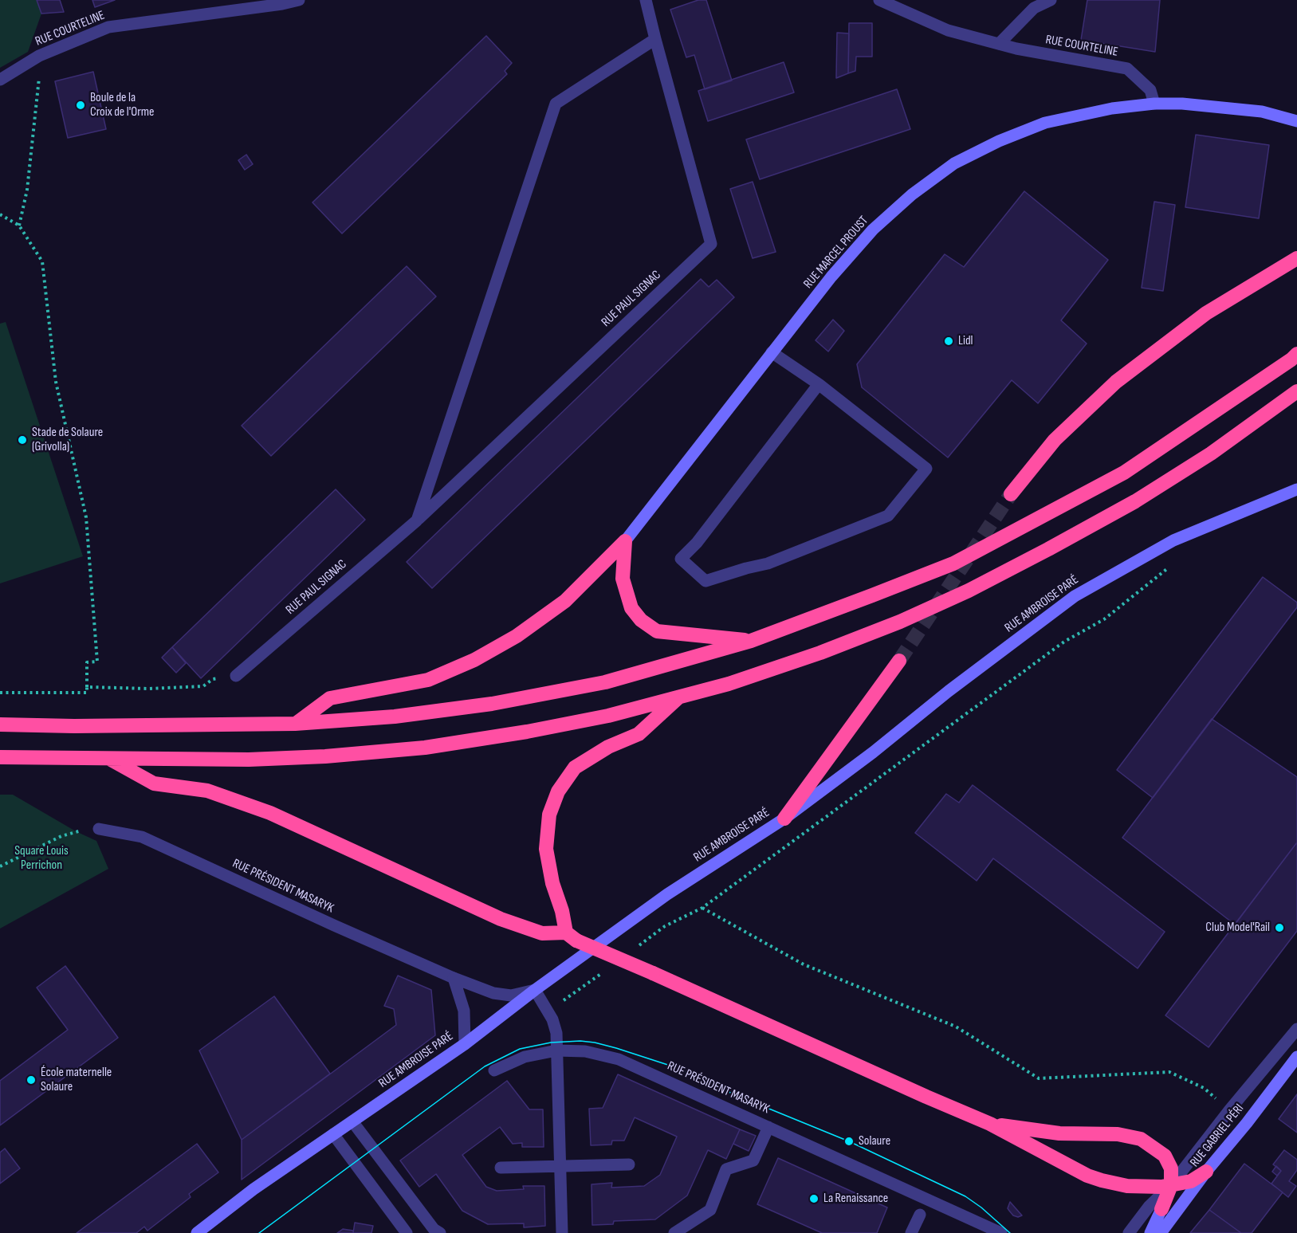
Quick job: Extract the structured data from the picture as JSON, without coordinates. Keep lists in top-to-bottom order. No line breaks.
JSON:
{"streets":{"main road":["RUE MARCEL PROUST","RUE AMBROISE PARÉ","RUE GABRIEL PÉRI"],"street":["RUE COURTELINE","RUE PAUL SIGNAC","RUE PRÉSIDENT MASARYK"]},"crossings":[["RUE COURTELINE","RUE MARCEL PROUST"],["RUE AMBROISE PARÉ","RUE PRÉSIDENT MASARYK"]],"parks":["Square Louis Perrichon"],"places":["Boule de la Croix de l'Orme","Lidl","Stade de Solaure (Grivolla)","Club Model'Rail","École maternelle Solaure","Solaure","La Renaissance"]}
